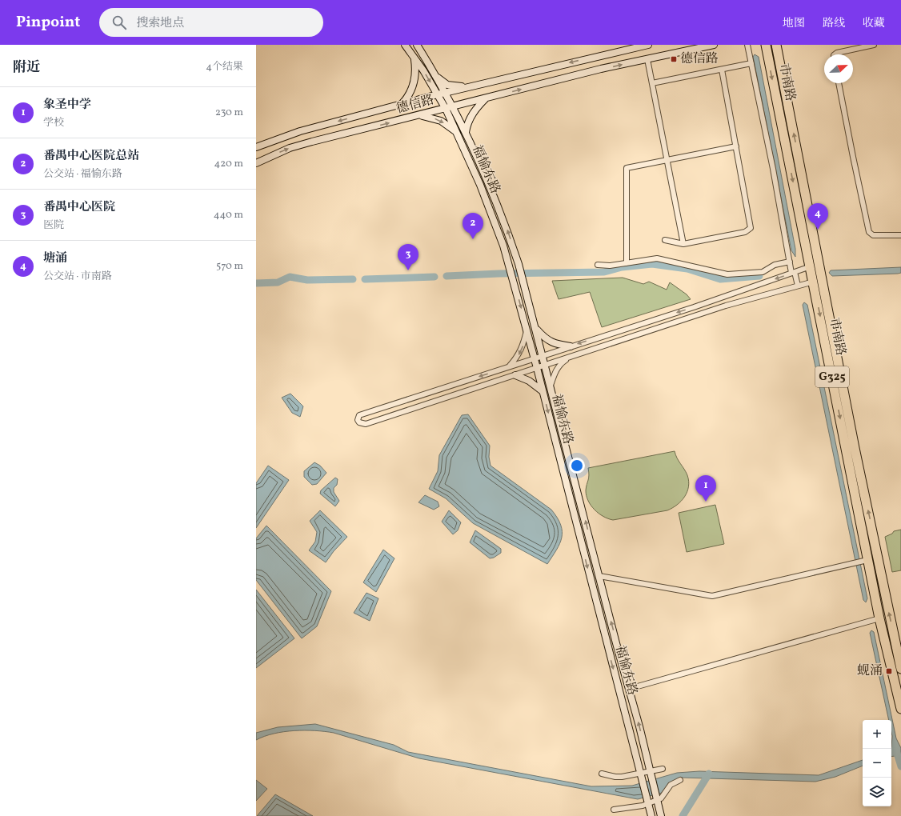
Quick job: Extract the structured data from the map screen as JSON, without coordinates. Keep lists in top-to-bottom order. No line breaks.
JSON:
{"streets":{"highway":["市南路","G325"],"street":["德信路","福愉东路"]},"crossings":[["德信路","福愉东路"]],"places":{"transit":["德信路","蚬涌"]},"north":"top right","page":{"header":"Pinpoint","search":"搜索地点","nav":["地图","路线","收藏"],"heading":["附近","4个结果"],"list":[{"mark":"1","name":"象圣中学","note":"学校","value":"230 m"},{"mark":"2","name":"番禺中心医院总站","note":"公交站 · 福愉东路","value":"420 m"},{"mark":"3","name":"番禺中心医院","note":"医院","value":"440 m"},{"mark":"4","name":"塘涌","note":"公交站 · 市南路","value":"570 m"}],"pins":["4","2","3","1"],"map_buttons":["+","−"]}}
